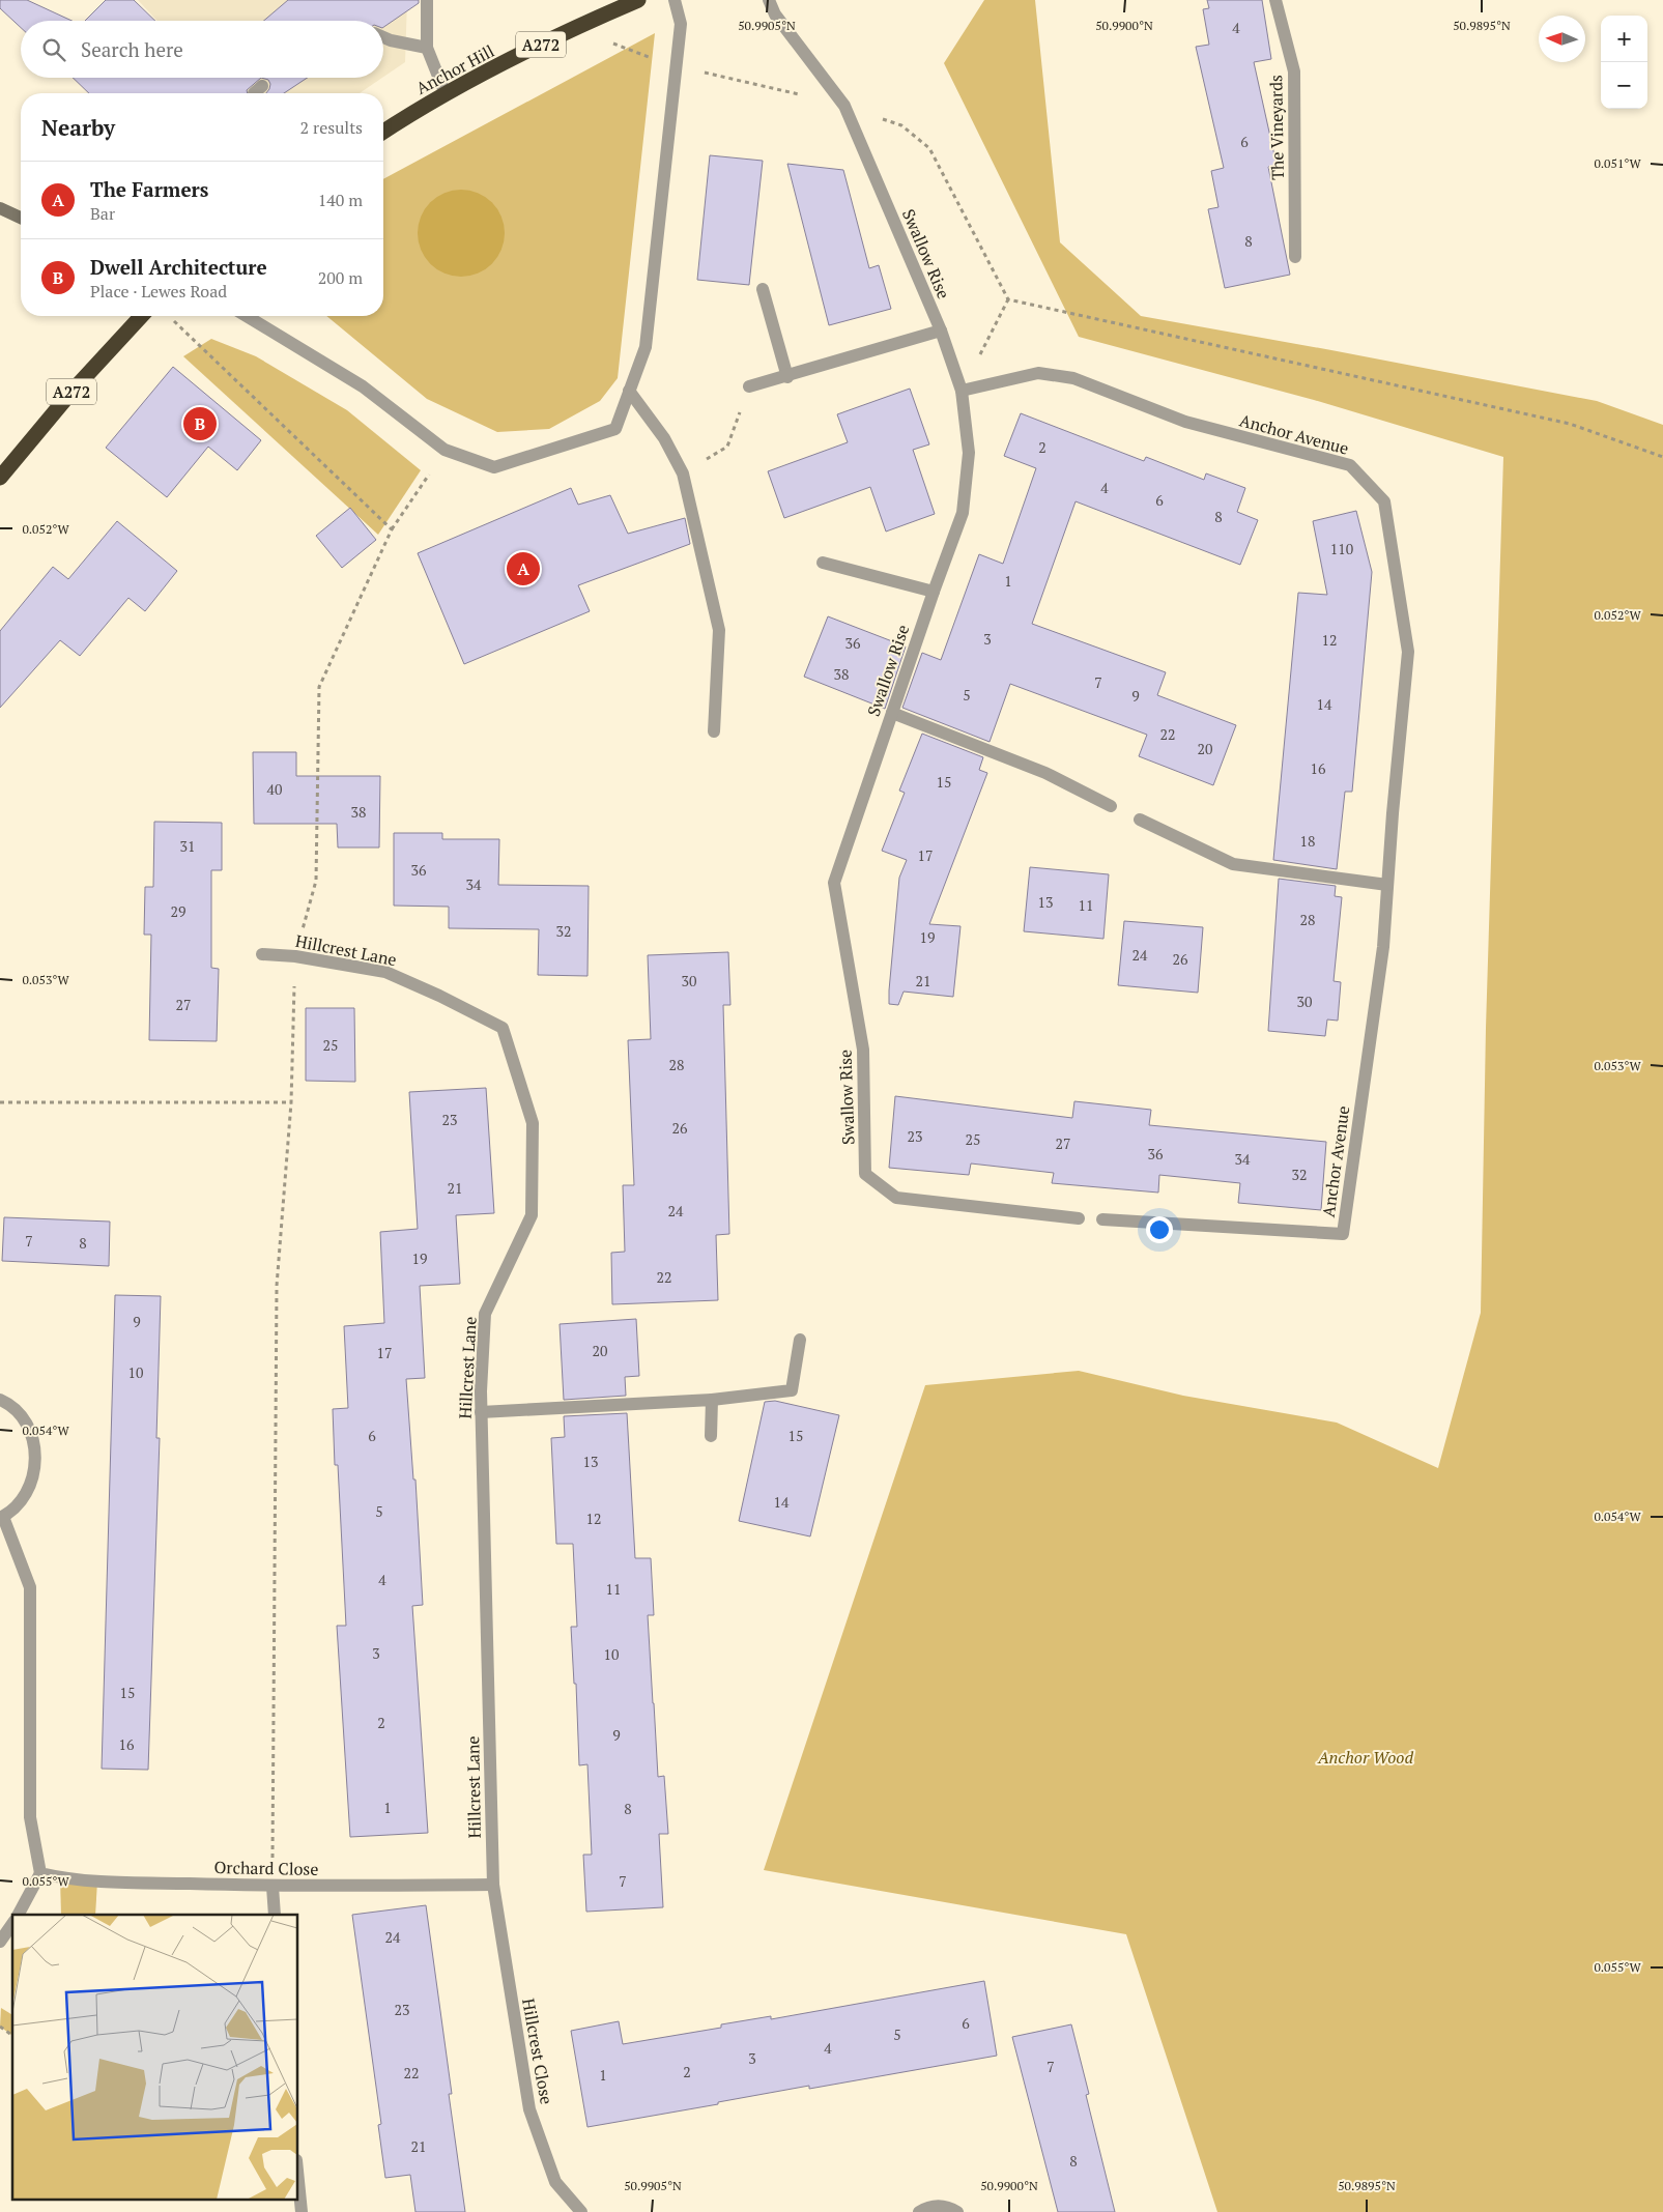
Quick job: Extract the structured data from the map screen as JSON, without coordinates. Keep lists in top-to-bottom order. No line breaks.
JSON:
{"streets":{"highway":["A272","Anchor Hill"],"street":["The Vineyards","Swallow Rise","Anchor Avenue","Hillcrest Lane","Orchard Close","Hillcrest Close"]},"crossings":[["Swallow Rise","Anchor Avenue"],["Hillcrest Lane","Orchard Close"],["Hillcrest Lane","Hillcrest Close"],["Orchard Close","Hillcrest Close"]],"parks":["Anchor Wood"],"house_numbers":["4","6","8","2","4","6","8","110","1","3","12","36","38","7","5","9","14","22","20","16","15","40","38","18","31","17","36","34","13","11","29","28","32","19","24","26","30","21","30","27","25","28","23","26","23","25","27","36","34","32","21","24","7","8","19","22","9","20","17","10","6","15","13","14","5","12","4","11","3","10","15","2","9","16","1","8","7","24","23","6","5","4","3","7","2","22","1","21","8"],"north":"left","page":{"map_buttons":["+","−"],"search":"Search here","heading":["Nearby","2 results"],"list":[{"mark":"A","name":"The Farmers","note":"Bar","value":"140 m"},{"mark":"B","name":"Dwell Architecture","note":"Place · Lewes Road","value":"200 m"}],"pins":["B","A"]},"coordinates":["50.9905°N","50.9900°N","50.9895°N","0.051°W","0.052°W","0.053°W","0.054°W","0.055°W"]}
